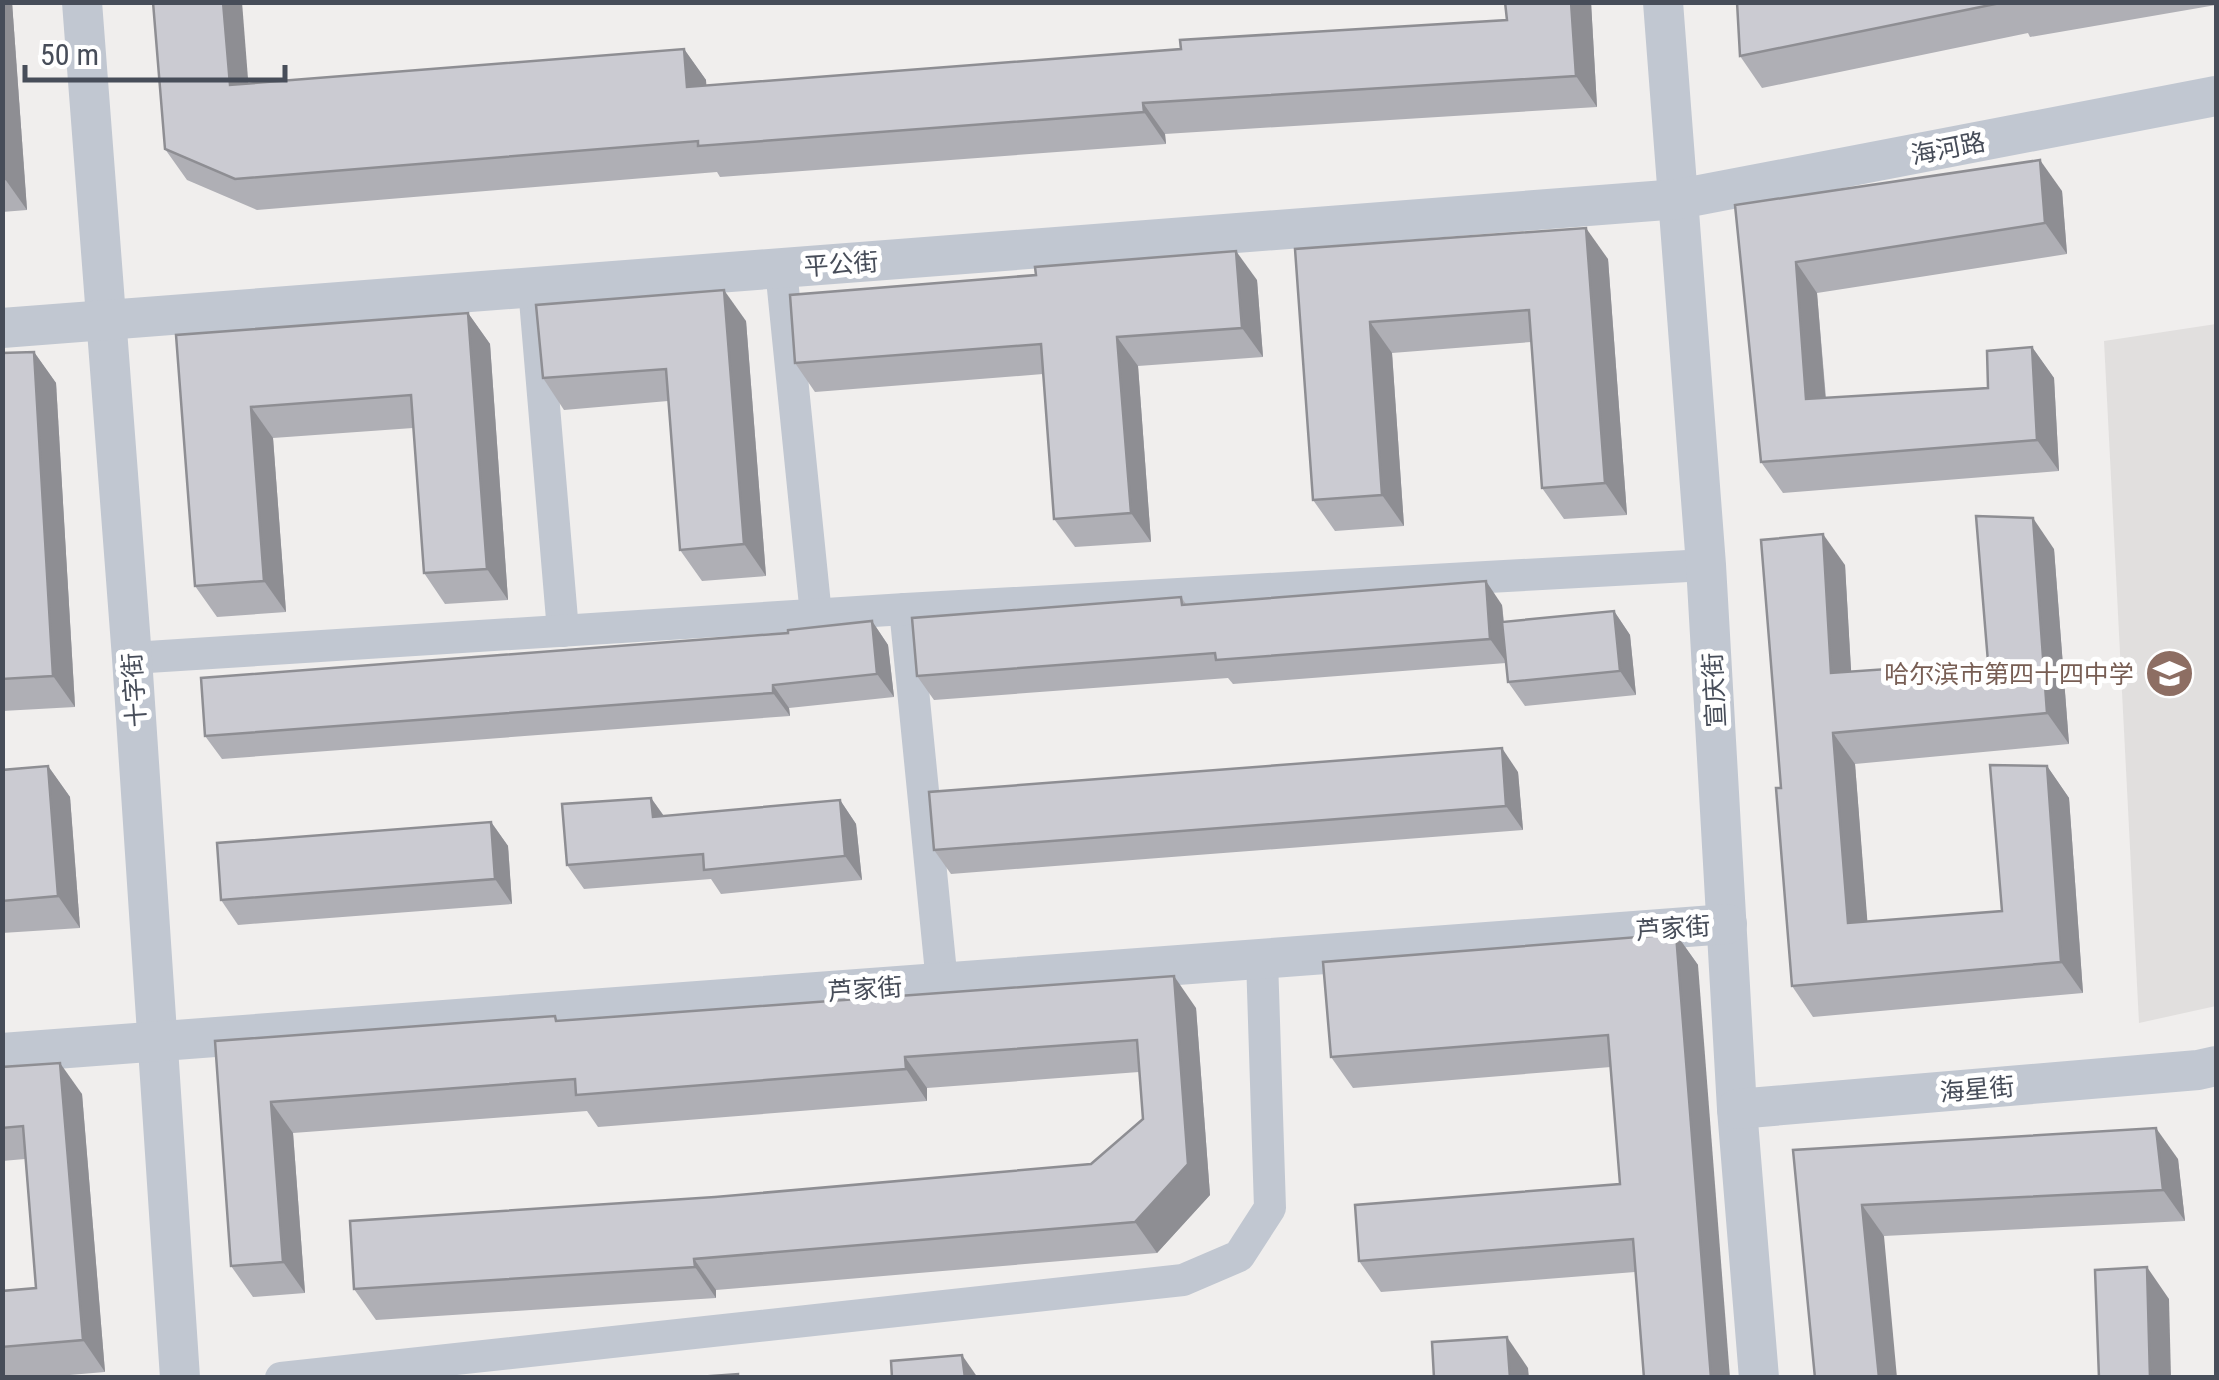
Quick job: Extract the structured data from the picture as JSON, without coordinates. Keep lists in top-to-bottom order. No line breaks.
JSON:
{"streets":{"street":["海河路","平公街","十字街","宣庆街","芦家街","海星街"]},"crossings":[["海河路","平公街"],["海河路","宣庆街"],["平公街","十字街"],["平公街","宣庆街"],["十字街","芦家街"],["宣庆街","芦家街"],["宣庆街","海星街"]],"places":{"school or university":["哈尔滨市第四十四中学"]},"scale_bar":"50 m"}
